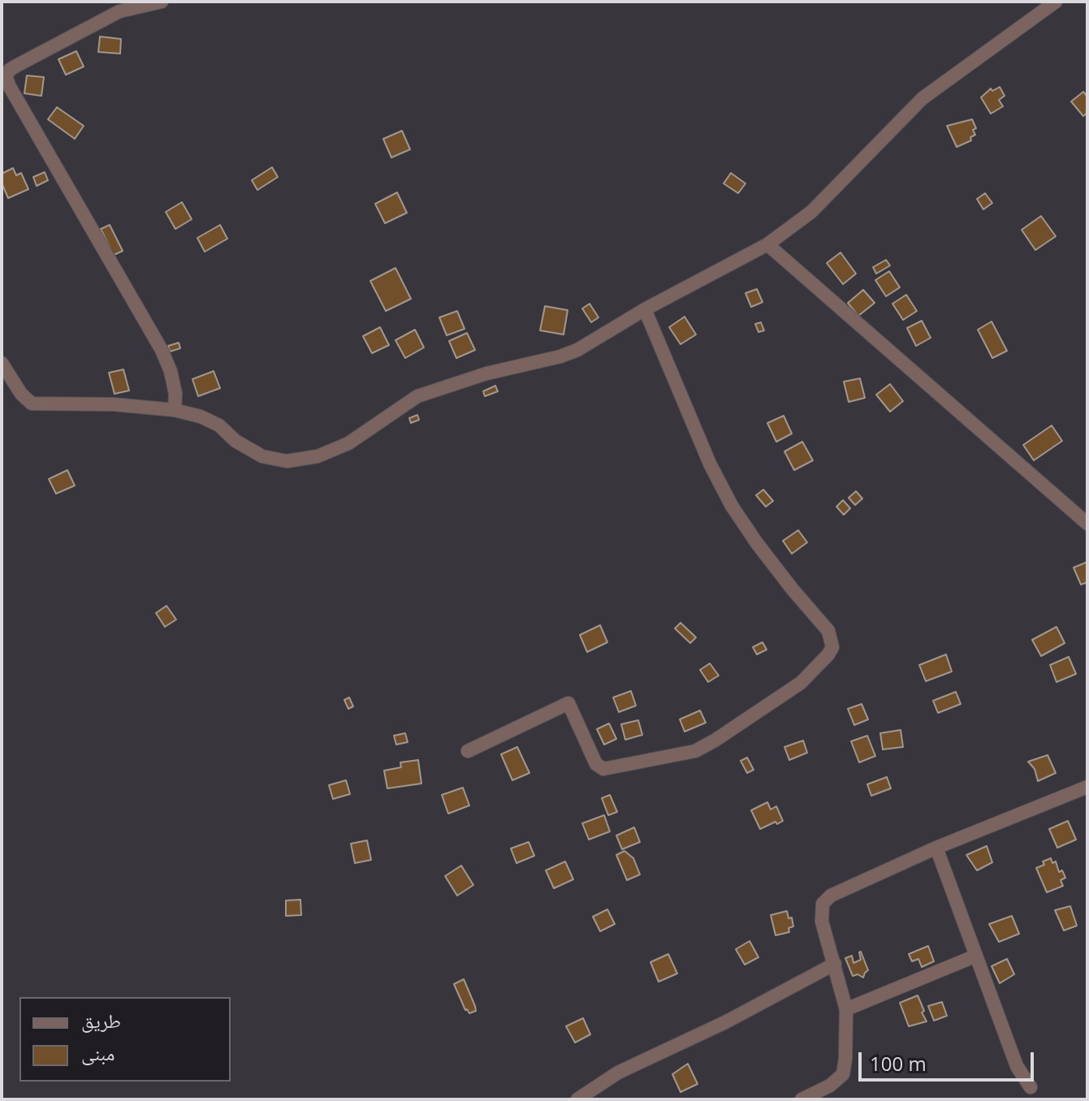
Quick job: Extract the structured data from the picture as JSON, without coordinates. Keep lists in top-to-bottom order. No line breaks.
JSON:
{"legend":["طريق","مبنى"],"scale_bar":"100 m"}
